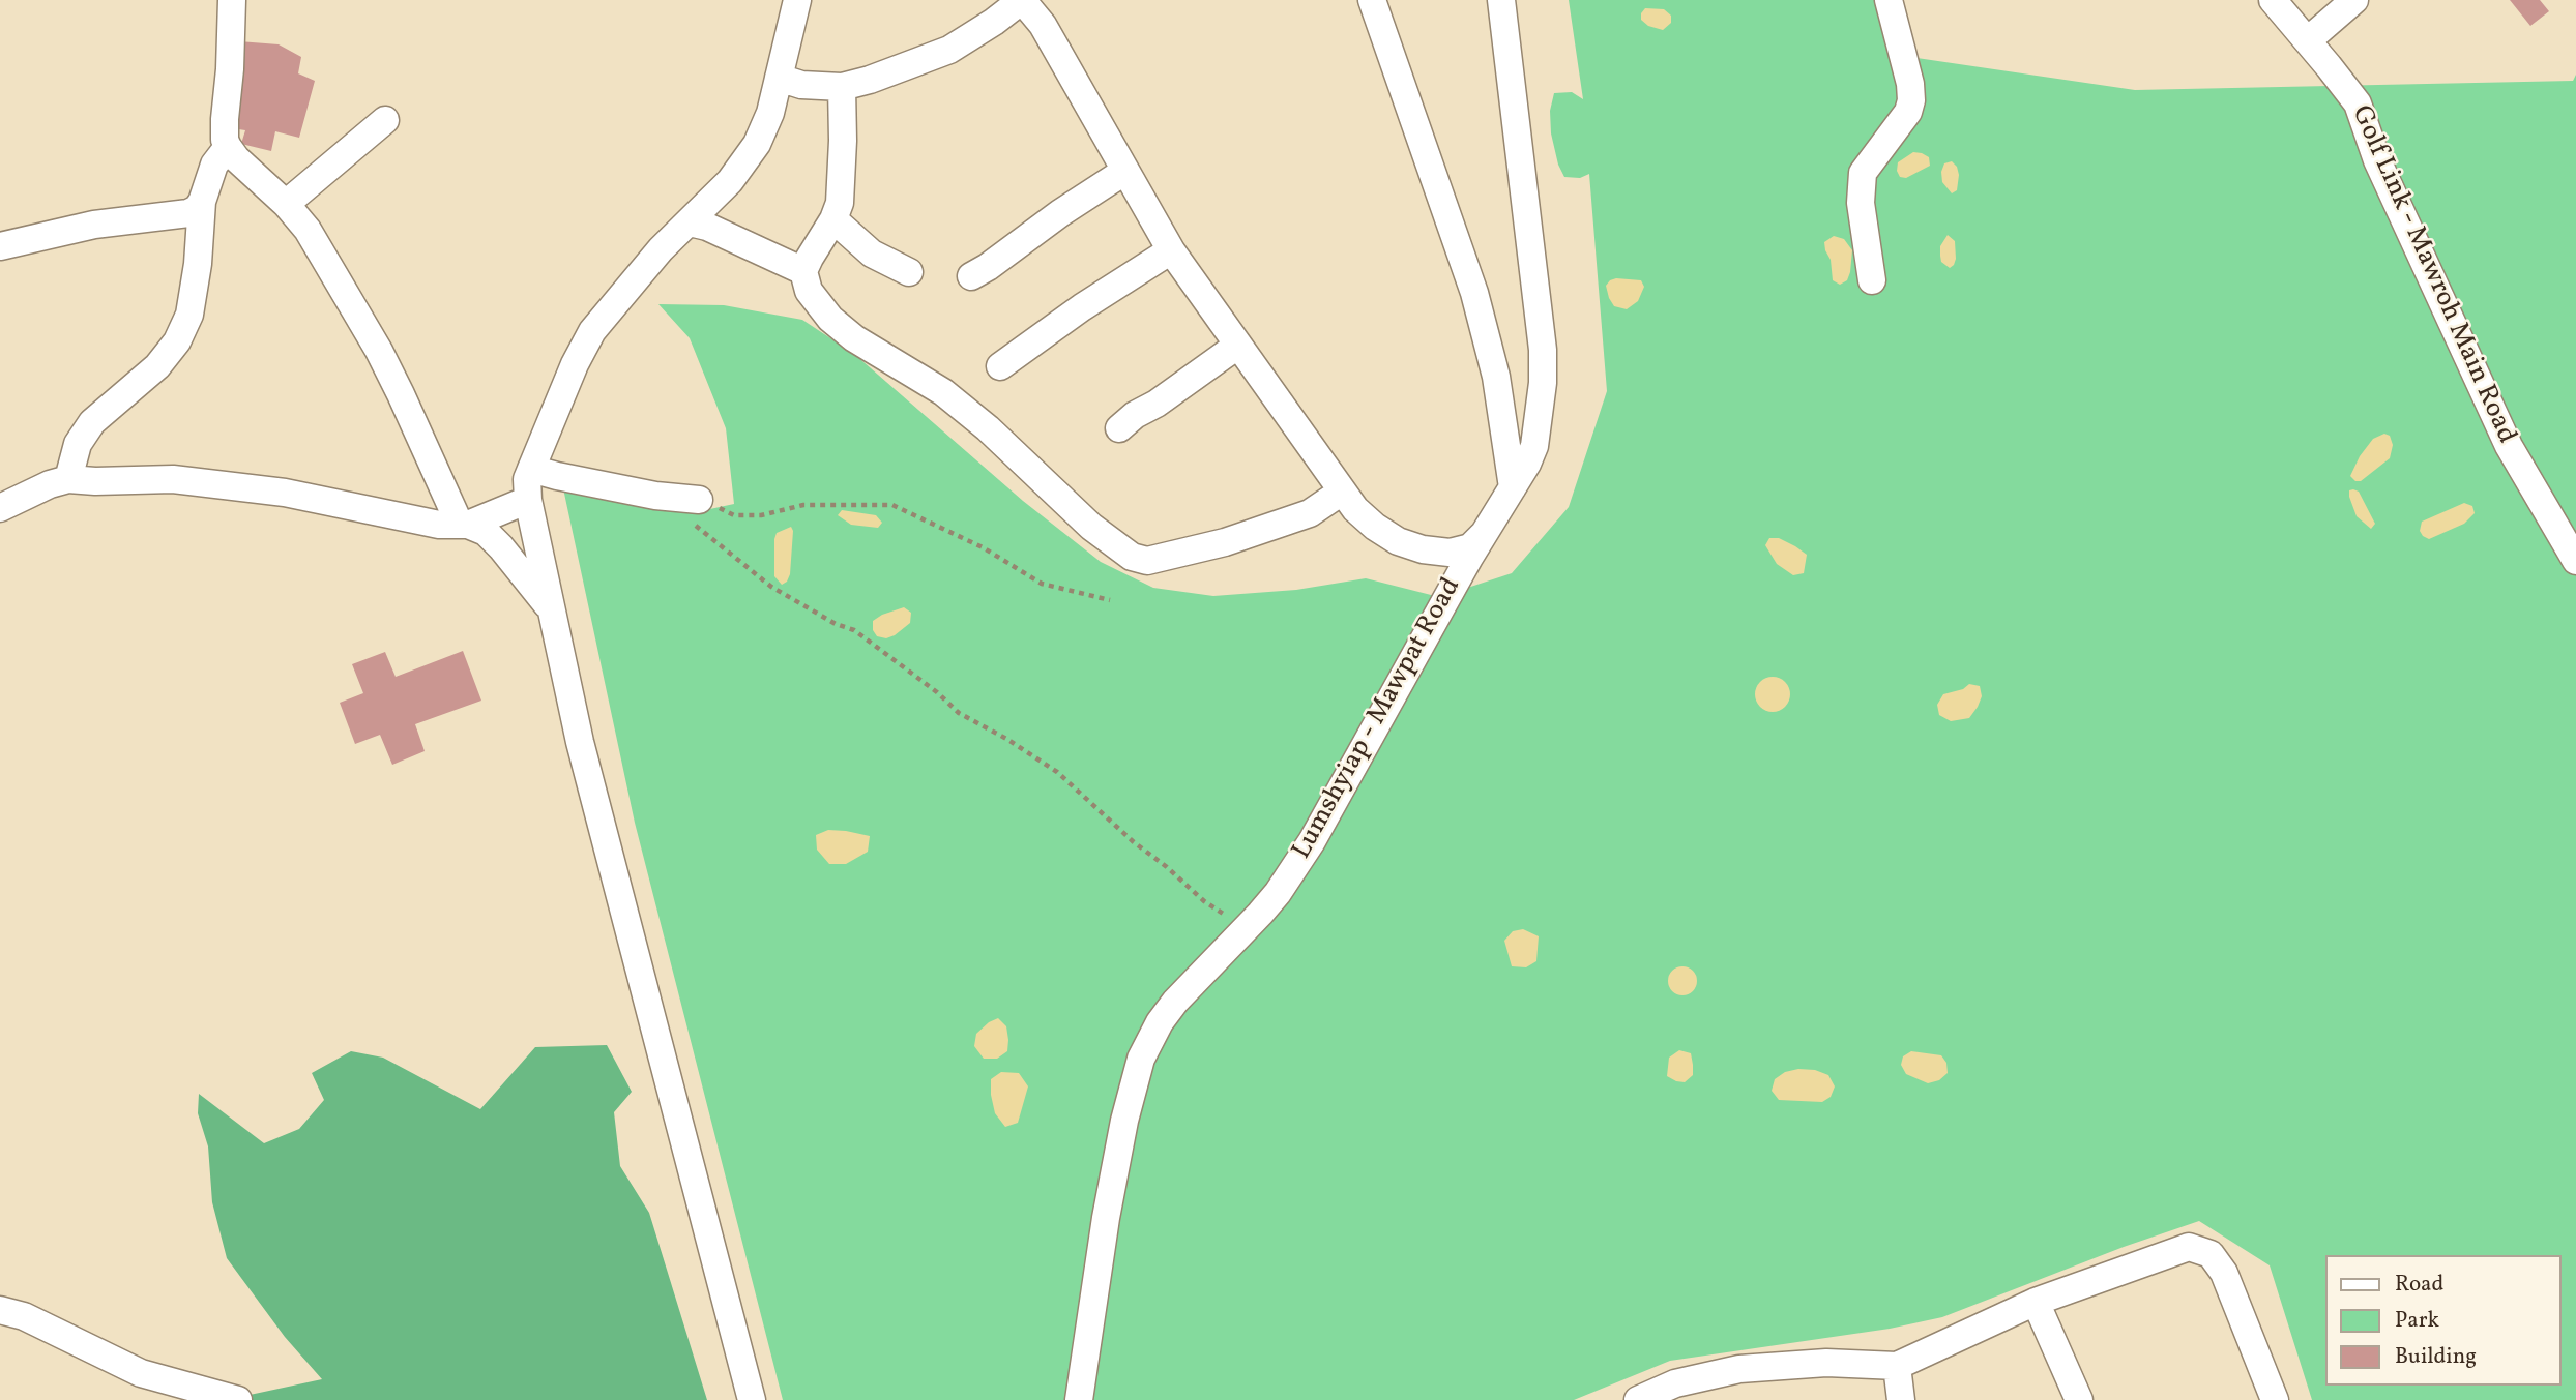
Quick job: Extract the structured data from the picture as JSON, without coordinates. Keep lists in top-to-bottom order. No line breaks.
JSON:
{"streets":{"street":["Golf Link - Mawroh Main Road","Lumshyiap - Mawpat Road"]},"legend":["Road","Park","Building"]}
